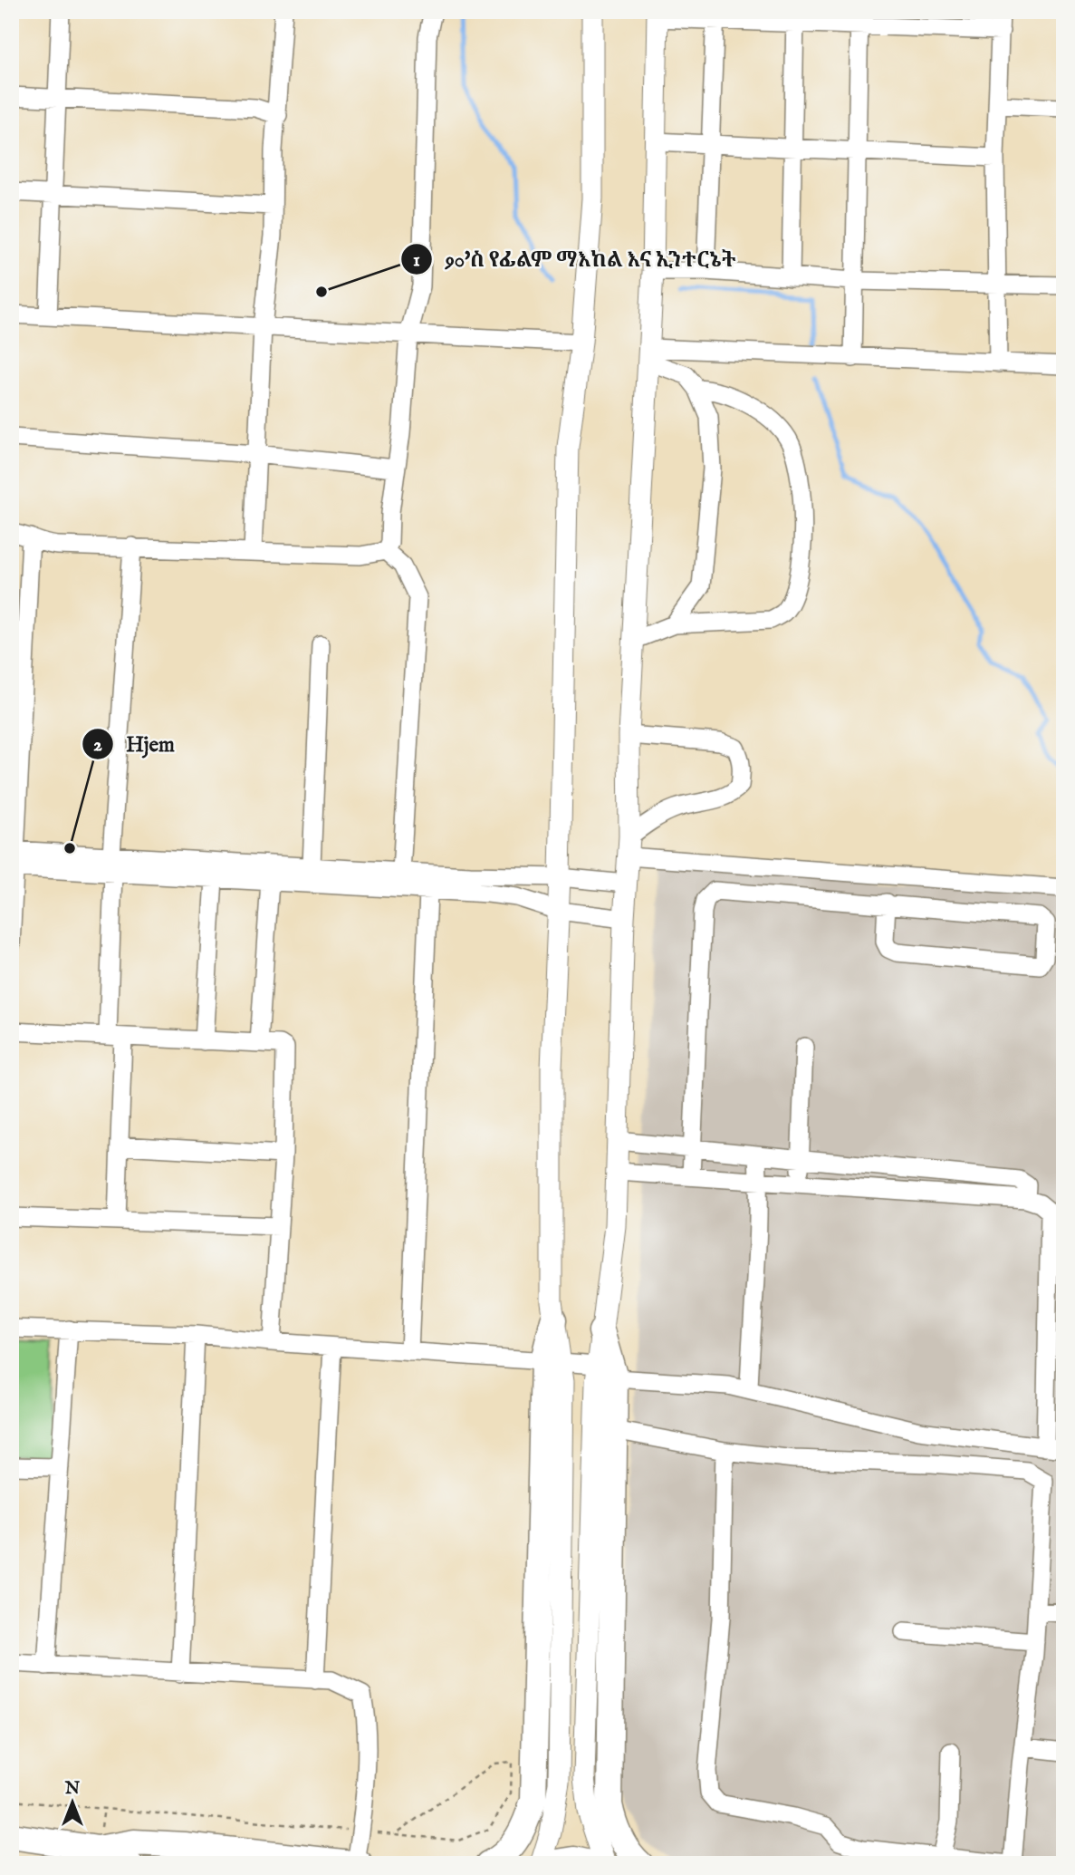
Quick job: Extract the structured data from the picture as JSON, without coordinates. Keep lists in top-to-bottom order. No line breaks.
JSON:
{"places":["90'ስ የፊልም ማእከል እና ኢንተርኔት","Hjem"],"north":"top"}
